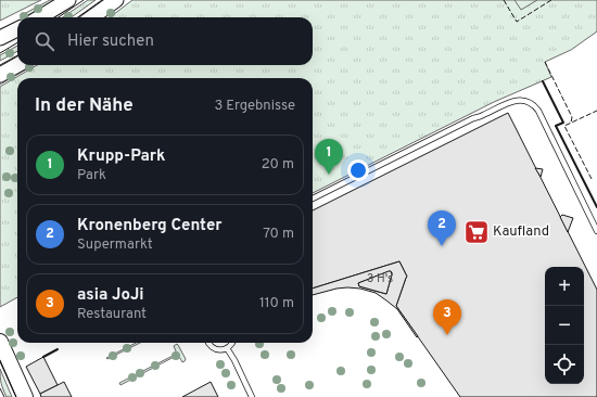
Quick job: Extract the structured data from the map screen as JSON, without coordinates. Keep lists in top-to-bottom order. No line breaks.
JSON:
{"places":{"supermarket":["Kaufland"]},"house_numbers":["3 H's"],"page":{"search":"Hier suchen","heading":["In der Nähe","3 Ergebnisse"],"list":[{"mark":"1","name":"Krupp-Park","note":"Park","value":"20 m"},{"mark":"2","name":"Kronenberg Center","note":"Supermarkt","value":"70 m"},{"mark":"3","name":"asia JoJi","note":"Restaurant","value":"110 m"}],"pins":["1","2","3"],"map_buttons":["+","−"]}}
